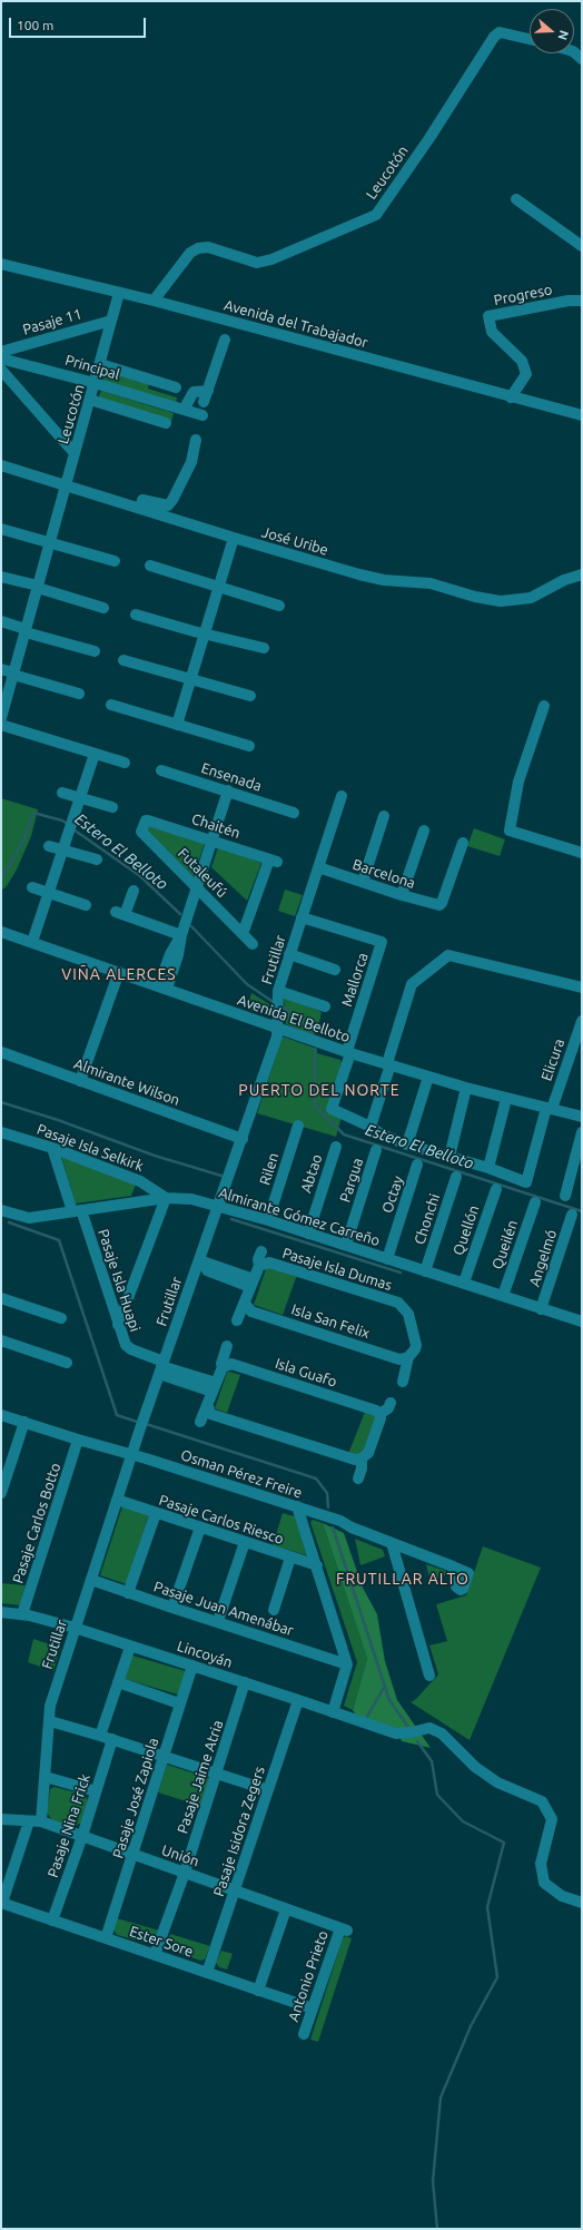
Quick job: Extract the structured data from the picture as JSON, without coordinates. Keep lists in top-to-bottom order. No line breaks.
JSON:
{"streets":{"street":["Leucotón","Progreso","Pasaje 11","Avenida del Trabajador","Principal","José Uribe","Ensenada","Chaitén","Futaleufú","Barcelona","Frutillar","Mallorca","Avenida El Belloto","Elicura","Almirante Wilson","Pasaje Isla Selkirk","Rilen","Abtao","Pargua","Octay","Almirante Gómez Carreño","Chonchi","Quellón","Queilén","Angelmó","Pasaje Isla Dumas","Pasaje Isla Huapi","Isla San Felix","Isla Guafo","Osman Pérez Freire","Pasaje Carlos Riesco","Pasaje Carlos Botto","Pasaje Juan Amenábar","Lincoyán","Pasaje Jaime Atria","Pasaje José Zapiola","Pasaje Nina Frick","Pasaje Isidora Zegers","Unión","Ester Sore","Antonio Prieto"]},"crossings":[["Leucotón","Pasaje 11"],["Leucotón","Avenida del Trabajador"],["Leucotón","Principal"],["Leucotón","José Uribe"],["Progreso","Avenida del Trabajador"],["Chaitén","Futaleufú"],["Barcelona","Frutillar"],["Frutillar","Mallorca"],["Frutillar","Avenida El Belloto"],["Frutillar","Almirante Wilson"],["Frutillar","Almirante Gómez Carreño"],["Frutillar","Pasaje Isla Huapi"],["Frutillar","Osman Pérez Freire"],["Frutillar","Pasaje Carlos Riesco"],["Frutillar","Pasaje Juan Amenábar"],["Frutillar","Lincoyán"],["Frutillar","Unión"],["Mallorca","Avenida El Belloto"],["Avenida El Belloto","Elicura"],["Pasaje Isla Selkirk","Almirante Gómez Carreño"],["Pasaje Isla Selkirk","Pasaje Isla Huapi"],["Rilen","Almirante Gómez Carreño"],["Abtao","Almirante Gómez Carreño"],["Pargua","Almirante Gómez Carreño"],["Octay","Almirante Gómez Carreño"],["Almirante Gómez Carreño","Chonchi"],["Almirante Gómez Carreño","Quellón"],["Almirante Gómez Carreño","Queilén"],["Almirante Gómez Carreño","Angelmó"],["Almirante Gómez Carreño","Pasaje Isla Huapi"],["Pasaje Isla Dumas","Isla San Felix"],["Osman Pérez Freire","Pasaje Carlos Botto"],["Pasaje Carlos Botto","Lincoyán"],["Lincoyán","Pasaje Jaime Atria"],["Lincoyán","Pasaje José Zapiola"],["Lincoyán","Pasaje Isidora Zegers"],["Pasaje Jaime Atria","Unión"],["Pasaje Jaime Atria","Ester Sore"],["Pasaje José Zapiola","Unión"],["Pasaje José Zapiola","Ester Sore"],["Pasaje Nina Frick","Unión"],["Pasaje Nina Frick","Ester Sore"],["Pasaje Isidora Zegers","Unión"],["Pasaje Isidora Zegers","Ester Sore"],["Unión","Antonio Prieto"],["Ester Sore","Antonio Prieto"]],"districts":["VIÑA ALERCES","PUERTO DEL NORTE","FRUTILLAR ALTO"],"water":["Estero El Belloto"],"scale_bar":"100 m","north":"right"}
